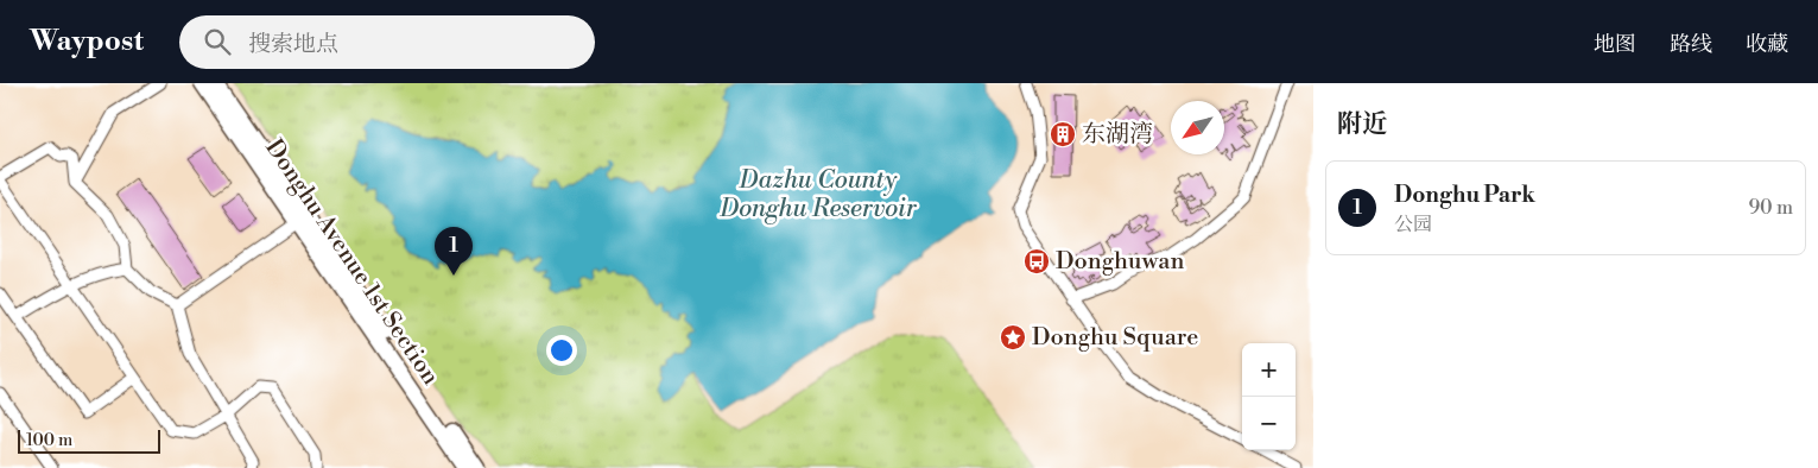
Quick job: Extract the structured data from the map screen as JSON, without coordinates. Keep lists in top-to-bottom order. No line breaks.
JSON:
{"streets":{"main road":["Donghu Avenue 1st Section"]},"water":["Dazhu County Donghu Reservoir"],"places":{"building":["东湖湾"],"bus stop":["Donghuwan"],"place":["Donghu Square"]},"scale_bar":"100 m","north":"bottom left","page":{"header":"Waypost","search":"搜索地点","nav":["地图","路线","收藏"],"heading":"附近","list":[{"mark":"1","name":"Donghu Park","note":"公园","value":"90 m"}],"pins":"1","map_buttons":["+","−"],"scale":"100 m"}}
